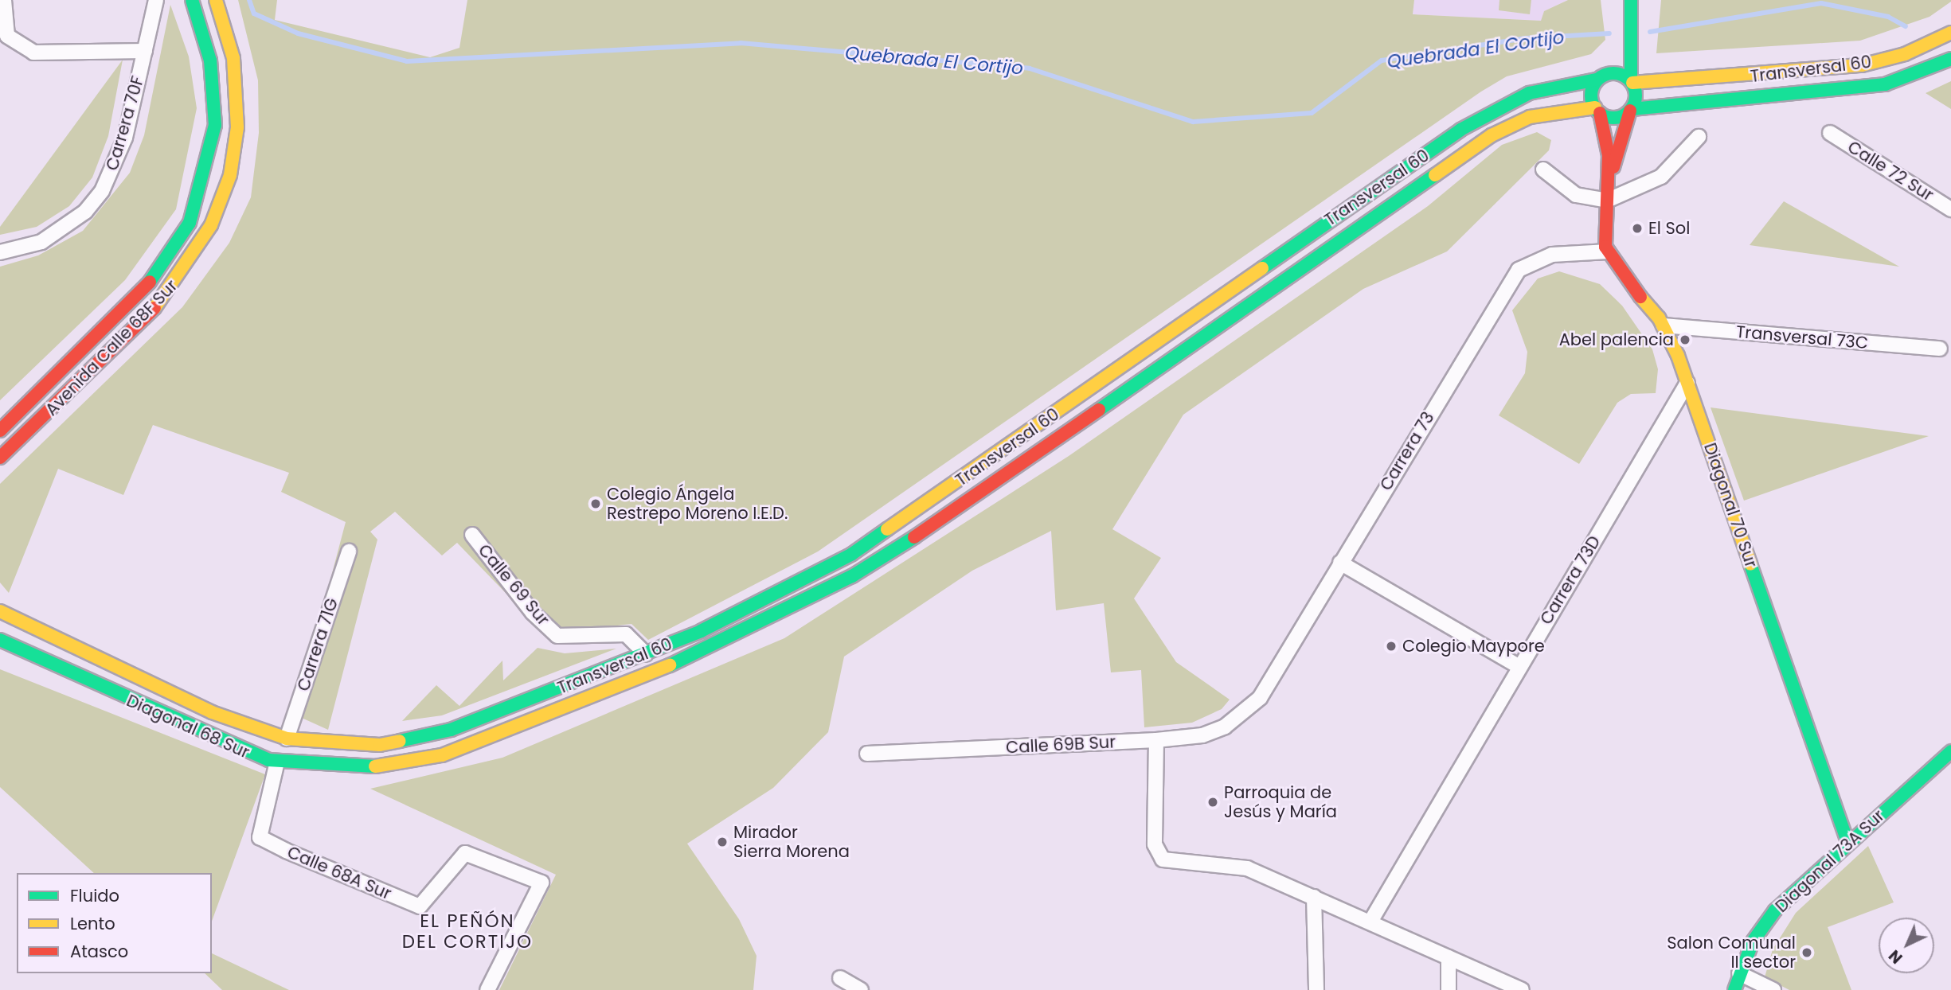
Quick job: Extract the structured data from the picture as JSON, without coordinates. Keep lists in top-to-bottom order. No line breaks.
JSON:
{"streets":{"street":["Transversal 60","Carrera 70F","Calle 72 Sur","Transversal 73C","Avenida Calle 68F Sur","Carrera 73","Diagonal 70 Sur","Carrera 73D","Calle 69 Sur","Carrera 71G","Diagonal 68 Sur","Calle 69B Sur","Diagonal 73A Sur","Calle 68A Sur"]},"crossings":[["Transversal 60","Calle 69 Sur"],["Transversal 60","Diagonal 68 Sur"],["Transversal 73C","Diagonal 70 Sur"],["Carrera 73","Diagonal 70 Sur"],["Carrera 73","Calle 69B Sur"],["Diagonal 70 Sur","Carrera 73D"],["Diagonal 70 Sur","Diagonal 73A Sur"],["Carrera 71G","Diagonal 68 Sur"],["Diagonal 68 Sur","Calle 68A Sur"]],"districts":["EL PEÑÓN DEL CORTIJO"],"water":["Quebrada El Cortijo"],"places":["El Sol","Abel palencia","Colegio Ángela Restrepo Moreno I.E.D.","Colegio Maypore","Parroquia de Jesús y María","Mirador Sierra Morena","Salon Comunal II sector"],"legend":["Fluido","Lento","Atasco"],"north":"bottom left"}
